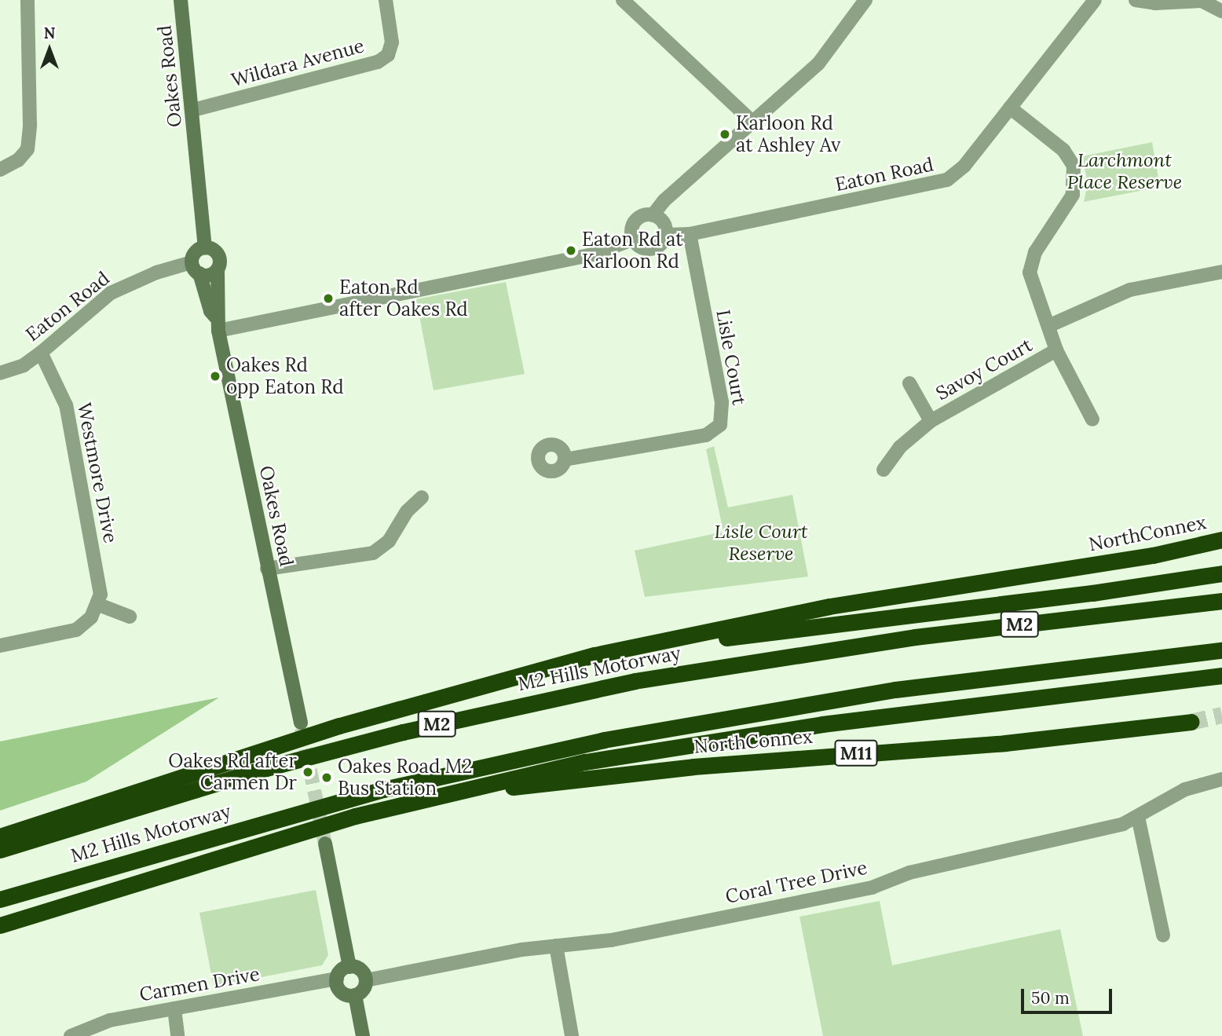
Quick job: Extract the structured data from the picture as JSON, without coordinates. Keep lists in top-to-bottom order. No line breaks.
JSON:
{"streets":{"highway":["NorthConnex","M2","M2 Hills Motorway","M11"],"main road":["Oakes Road"],"street":["Wildara Avenue","Eaton Road","Lisle Court","Savoy Court","Westmore Drive","Coral Tree Drive","Carmen Drive"]},"crossings":[["Wildara Avenue","Oakes Road"],["Oakes Road","Eaton Road"],["Eaton Road","Lisle Court"],["Eaton Road","Westmore Drive"],["NorthConnex","M2"],["Coral Tree Drive","Carmen Drive"]],"parks":["Larchmont Place Reserve","Lisle Court Reserve"],"places":["Karloon Rd at Ashley Av","Eaton Rd at Karloon Rd","Eaton Rd after Oakes Rd","Oakes Rd opp Eaton Rd","Oakes Rd after Carmen Dr","Oakes Road M2 Bus Station"],"scale_bar":"50 m","north":"top"}
